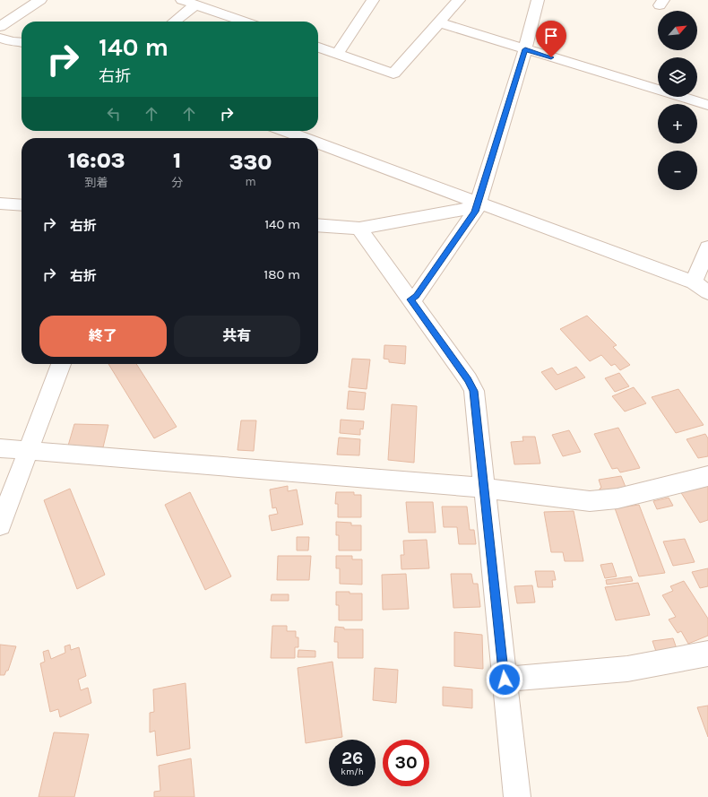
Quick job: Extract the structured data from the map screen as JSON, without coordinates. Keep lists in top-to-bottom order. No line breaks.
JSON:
{"north":"top right","page":{"map_buttons":["+","−"],"turn":["140 m","右折"],"eta":["16:03","到着","1","分","330","m"],"list":[{"name":"右折","value":"140 m"},{"name":"右折","value":"180 m"}],"buttons":["終了","共有"],"speed":"26 km/h","limit":"30"}}
